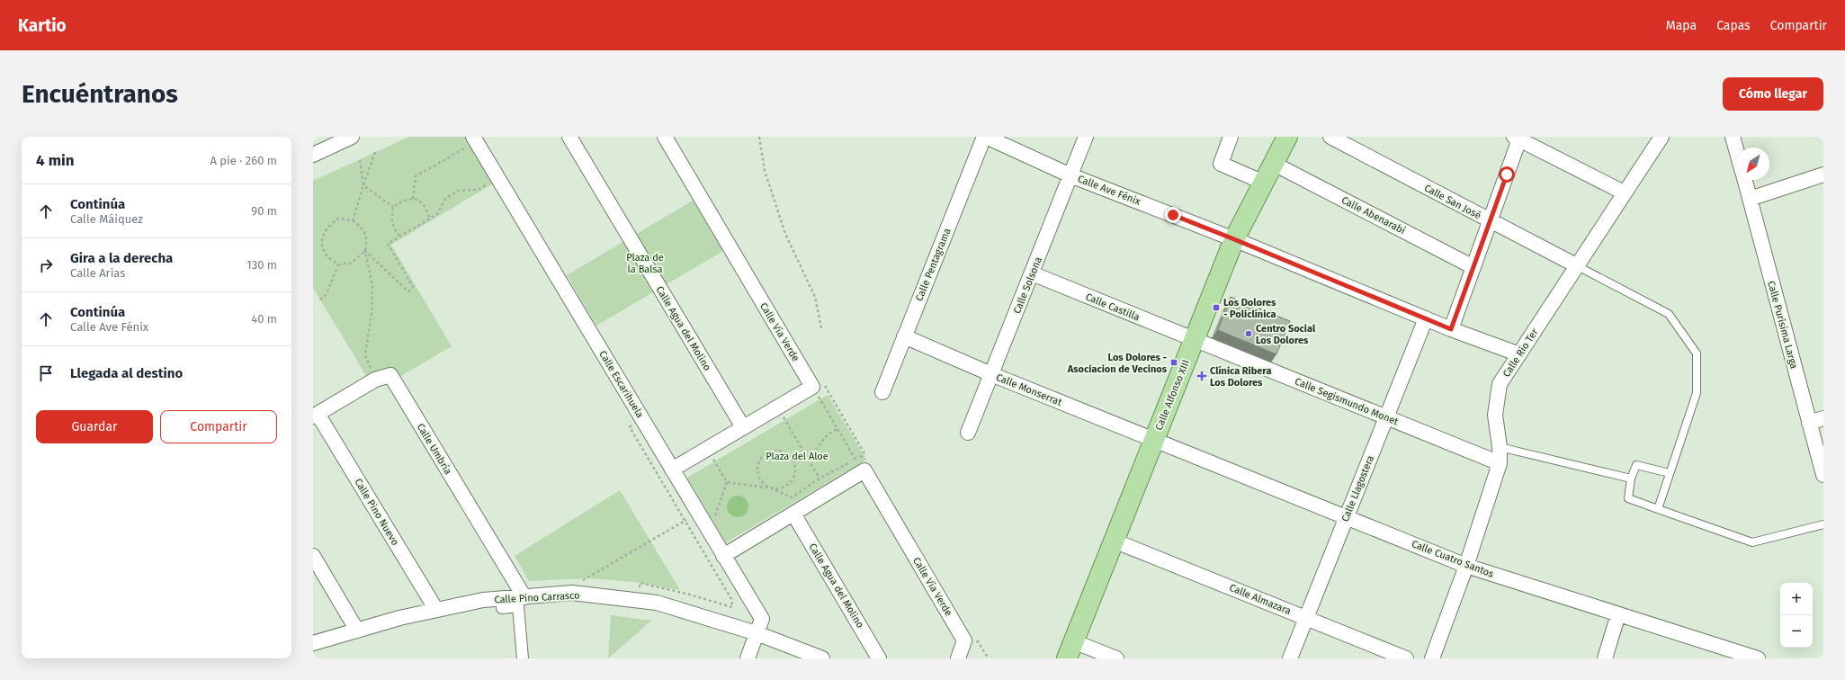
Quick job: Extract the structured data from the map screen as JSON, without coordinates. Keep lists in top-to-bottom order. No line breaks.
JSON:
{"streets":{"main road":["Calle Alfonso XIII"],"street":["Calle Ave Fénix","Calle San José","Calle Abenarabi","Calle Pentagrama","Calle Solsona","Calle Castilla","Calle Purísima Larga","Calle Agua del Molino","Calle Vía Verde","Calle Río Ter","Calle Escarihuela","Calle Monserrat","Calle Segismundo Monet","Calle Umbría","Calle Llagostera","Calle Pino Nuevo","Calle Cuatro Santos","Calle Pino Carrasco","Calle Almazara"]},"crossings":[["Calle Ave Fénix","Calle Pentagrama"],["Calle Ave Fénix","Calle Solsona"],["Calle Ave Fénix","Calle Río Ter"],["Calle Ave Fénix","Calle Alfonso XIII"],["Calle Ave Fénix","Calle Llagostera"],["Calle San José","Calle Río Ter"],["Calle Abenarabi","Calle Alfonso XIII"],["Calle Pentagrama","Calle Monserrat"],["Calle Solsona","Calle Castilla"],["Calle Solsona","Calle Monserrat"],["Calle Castilla","Calle Alfonso XIII"],["Calle Castilla","Calle Segismundo Monet"],["Calle Agua del Molino","Calle Vía Verde"],["Calle Vía Verde","Calle Escarihuela"],["Calle Río Ter","Calle Segismundo Monet"],["Calle Río Ter","Calle Cuatro Santos"],["Calle Escarihuela","Calle Pino Carrasco"],["Calle Monserrat","Calle Alfonso XIII"],["Calle Monserrat","Calle Cuatro Santos"],["Calle Alfonso XIII","Calle Segismundo Monet"],["Calle Alfonso XIII","Calle Cuatro Santos"],["Calle Alfonso XIII","Calle Almazara"],["Calle Segismundo Monet","Calle Llagostera"],["Calle Umbría","Calle Pino Nuevo"],["Calle Umbría","Calle Pino Carrasco"],["Calle Llagostera","Calle Cuatro Santos"],["Calle Llagostera","Calle Almazara"],["Calle Pino Nuevo","Calle Pino Carrasco"]],"parks":["Plaza de la Balsa","Plaza del Aloe"],"places":{"transit":["Los Dolores - Policlínica","Los Dolores - Asociacion de Vecinos"],"other":["Centro Social Los Dolores"],"health":["Clínica Ribera Los Dolores"]},"north":"bottom left","page":{"header":"Kartio","nav":["Mapa","Capas","Compartir"],"buttons":["Cómo llegar",["Guardar","Compartir"]],"title":"Encuéntranos","heading":["4 min","A pie · 260 m"],"list":[["Continúa","Calle Máiquez","90 m"],["Gira a la derecha","Calle Arias","130 m"],["Continúa","Calle Ave Fénix","40 m"],"Llegada al destino"],"map_buttons":["+","−"]}}
